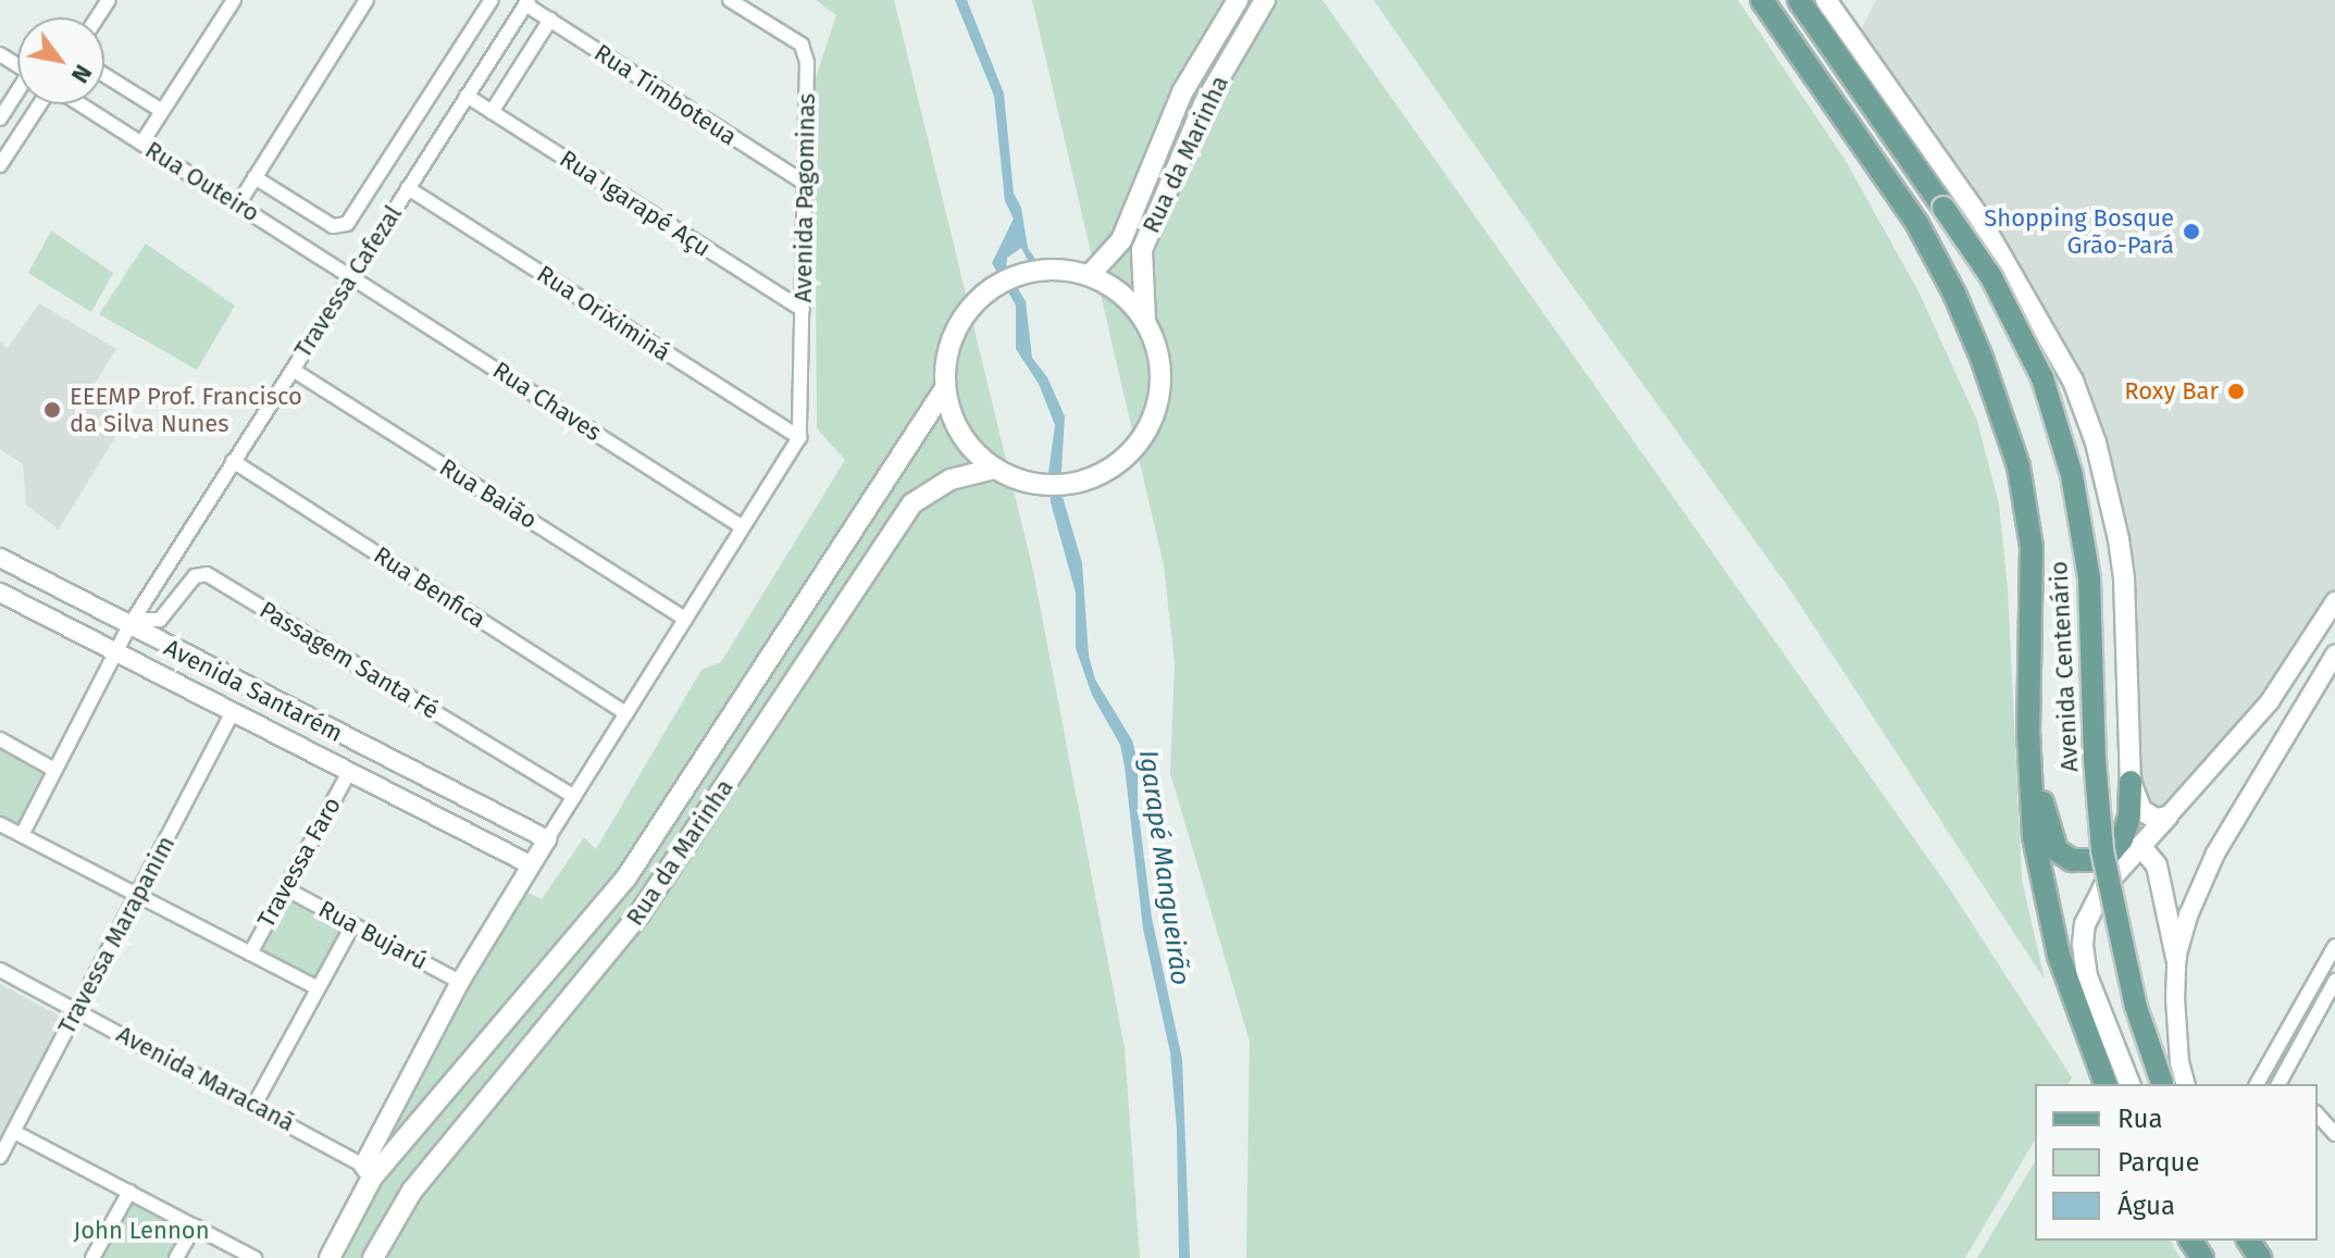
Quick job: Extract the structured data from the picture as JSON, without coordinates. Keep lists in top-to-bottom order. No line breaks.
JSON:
{"streets":{"main road":["Rua da Marinha","Avenida Centenário"],"street":["Rua Timboteua","Rua Outeiro","Avenida Pagominas","Rua Igarapé Açu","Travessa Cafezal","Rua Oriximiná","Rua Chaves","Rua Baião","Rua Benfica","Passagem Santa Fé","Avenida Santarém","Travessa Faro","Travessa Marapanim","Rua Bujarú","Avenida Maracanã"]},"crossings":[["Rua Timboteua","Avenida Pagominas"],["Rua Timboteua","Travessa Cafezal"],["Rua da Marinha","Avenida Pagominas"],["Rua da Marinha","Rua Oriximiná"],["Rua da Marinha","Rua Chaves"],["Rua da Marinha","Rua Baião"],["Rua da Marinha","Rua Benfica"],["Rua da Marinha","Passagem Santa Fé"],["Rua da Marinha","Avenida Santarém"],["Rua da Marinha","Rua Bujarú"],["Rua da Marinha","Avenida Maracanã"],["Rua Outeiro","Travessa Cafezal"],["Rua Outeiro","Rua Chaves"],["Avenida Pagominas","Rua Igarapé Açu"],["Avenida Pagominas","Rua Oriximiná"],["Rua Igarapé Açu","Travessa Cafezal"],["Travessa Cafezal","Rua Oriximiná"],["Travessa Cafezal","Rua Chaves"],["Travessa Cafezal","Rua Baião"],["Travessa Cafezal","Rua Benfica"],["Travessa Cafezal","Passagem Santa Fé"],["Travessa Cafezal","Avenida Santarém"],["Passagem Santa Fé","Avenida Santarém"],["Avenida Santarém","Travessa Faro"],["Avenida Santarém","Travessa Marapanim"],["Travessa Faro","Rua Bujarú"],["Travessa Marapanim","Avenida Maracanã"]],"water":["Igarapé Mangueirão"],"parks":["John Lennon"],"places":["Shopping Bosque Grão-Pará","Roxy Bar","EEEMP Prof. Francisco da Silva Nunes"],"legend":["Rua","Parque","Água"],"north":"bottom right"}
